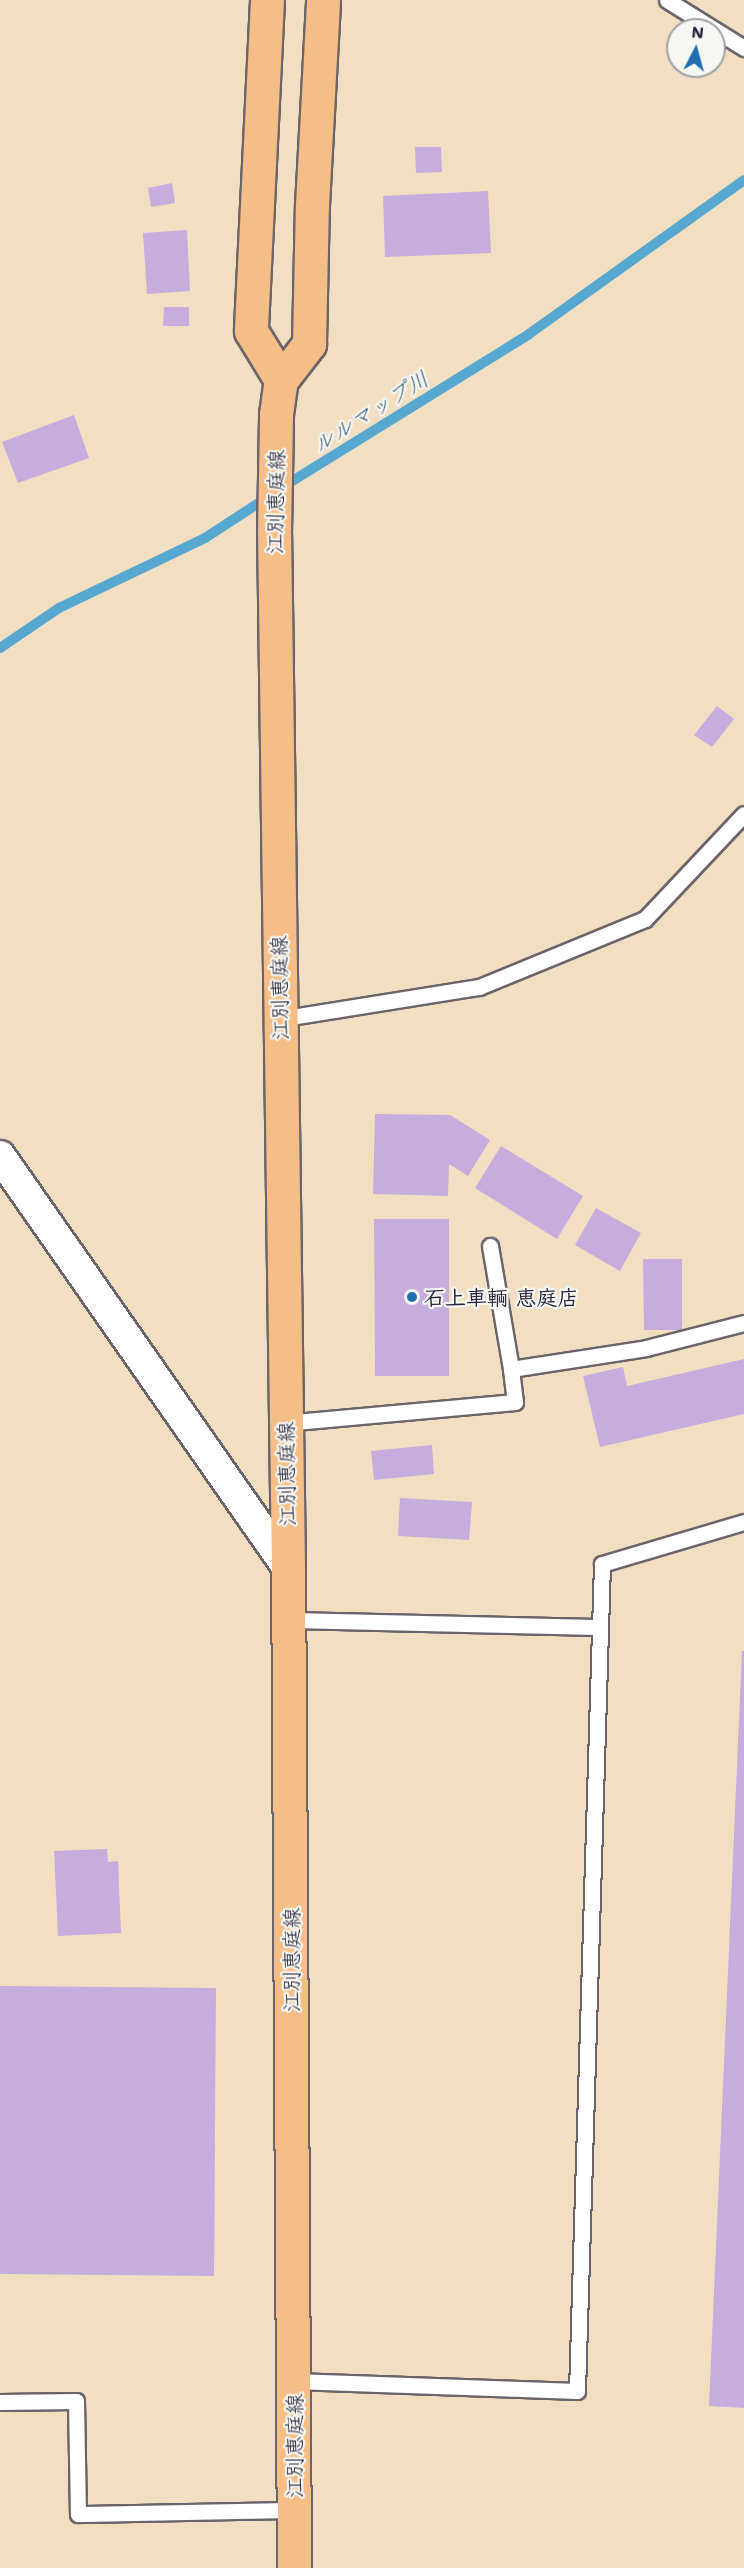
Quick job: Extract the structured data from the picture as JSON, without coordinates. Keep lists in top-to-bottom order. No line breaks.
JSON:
{"streets":{"main road":["江別恵庭線"]},"water":["ルルマップ川"],"places":["石上車輌 恵庭店"],"north":"top"}
